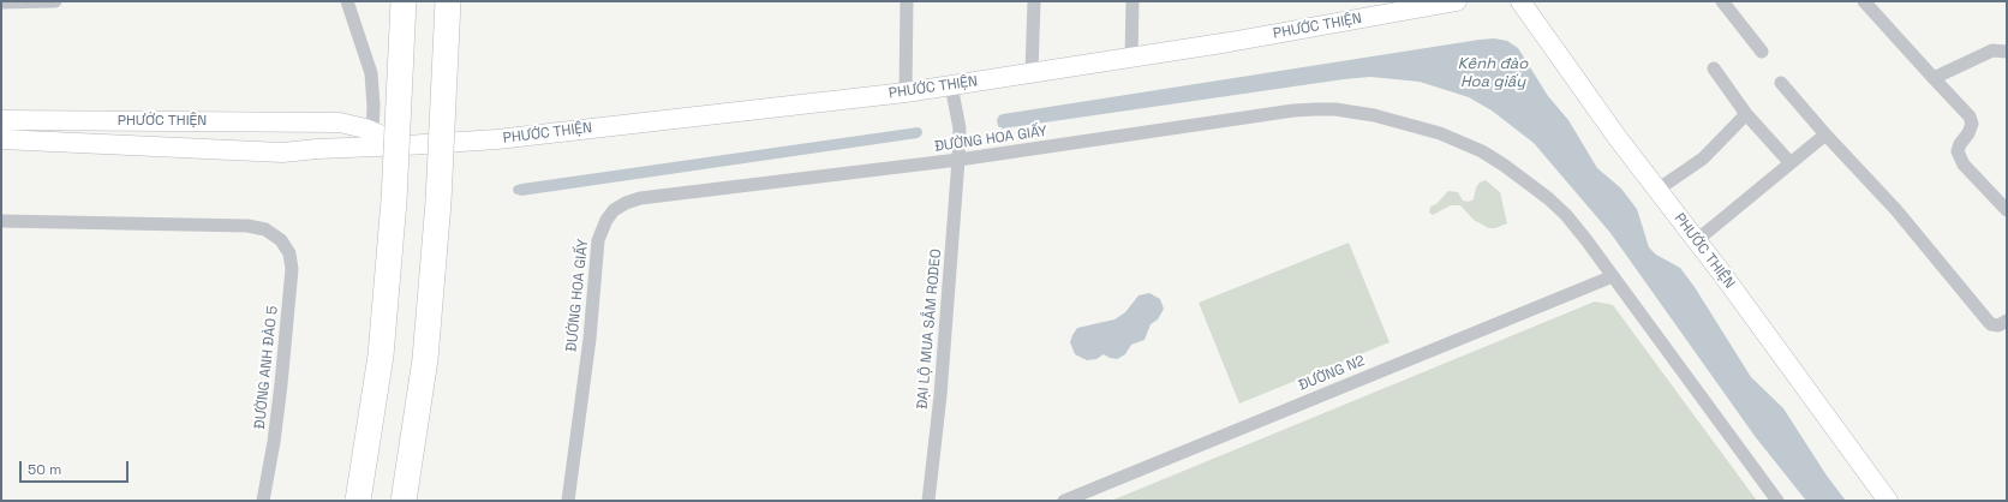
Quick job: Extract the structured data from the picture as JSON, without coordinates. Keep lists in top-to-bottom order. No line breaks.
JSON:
{"streets":{"street":["PHƯỚC THIỆN","ĐƯỜNG HOA GIẤY","ĐẠI LỘ MUA SẮM RODEO","ĐƯỜNG ANH ĐÀO 5","ĐƯỜNG N2"]},"crossings":[["PHƯỚC THIỆN","ĐẠI LỘ MUA SẮM RODEO"],["ĐƯỜNG HOA GIẤY","ĐẠI LỘ MUA SẮM RODEO"],["ĐƯỜNG HOA GIẤY","ĐƯỜNG N2"]],"water":["Kênh đào Hoa giấy"],"scale_bar":"50 m"}
